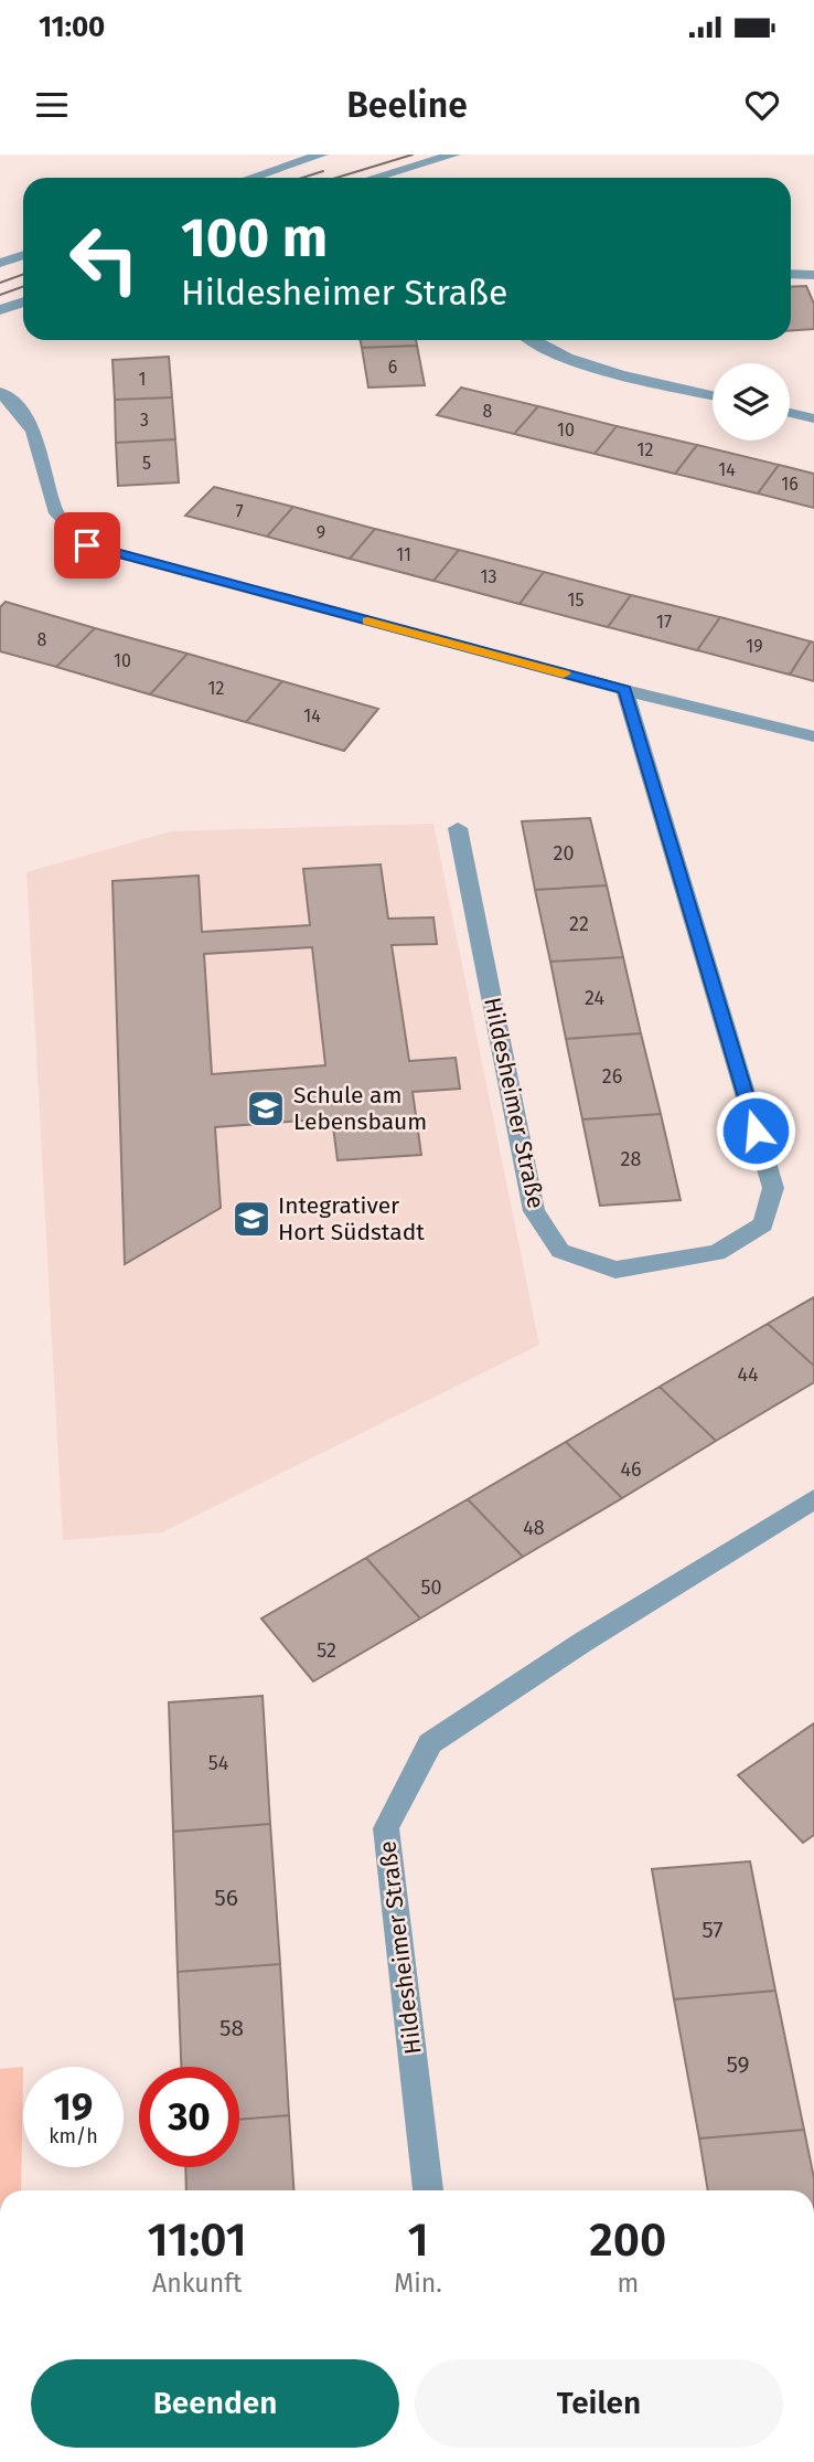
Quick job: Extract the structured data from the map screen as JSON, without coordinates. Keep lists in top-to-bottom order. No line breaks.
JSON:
{"streets":{"street":["Hildesheimer Straße"]},"places":{"school or university":["Schule am Lebensbaum","Integrativer Hort Südstadt"]},"house_numbers":["6","1","8","3","10","12","5","14","16","7","9","11","13","15","17","8","19","10","12","14","20","22","24","26","28","44","46","48","50","52","54","56","57","58","59"],"page":{"status":"11:00","header":"Beeline","turn":["100 m","Hildesheimer Straße"],"speed":"19 km/h","limit":"30","eta":["11:01","Ankunft","1","Min.","200","m"],"buttons":["Beenden","Teilen"]}}
